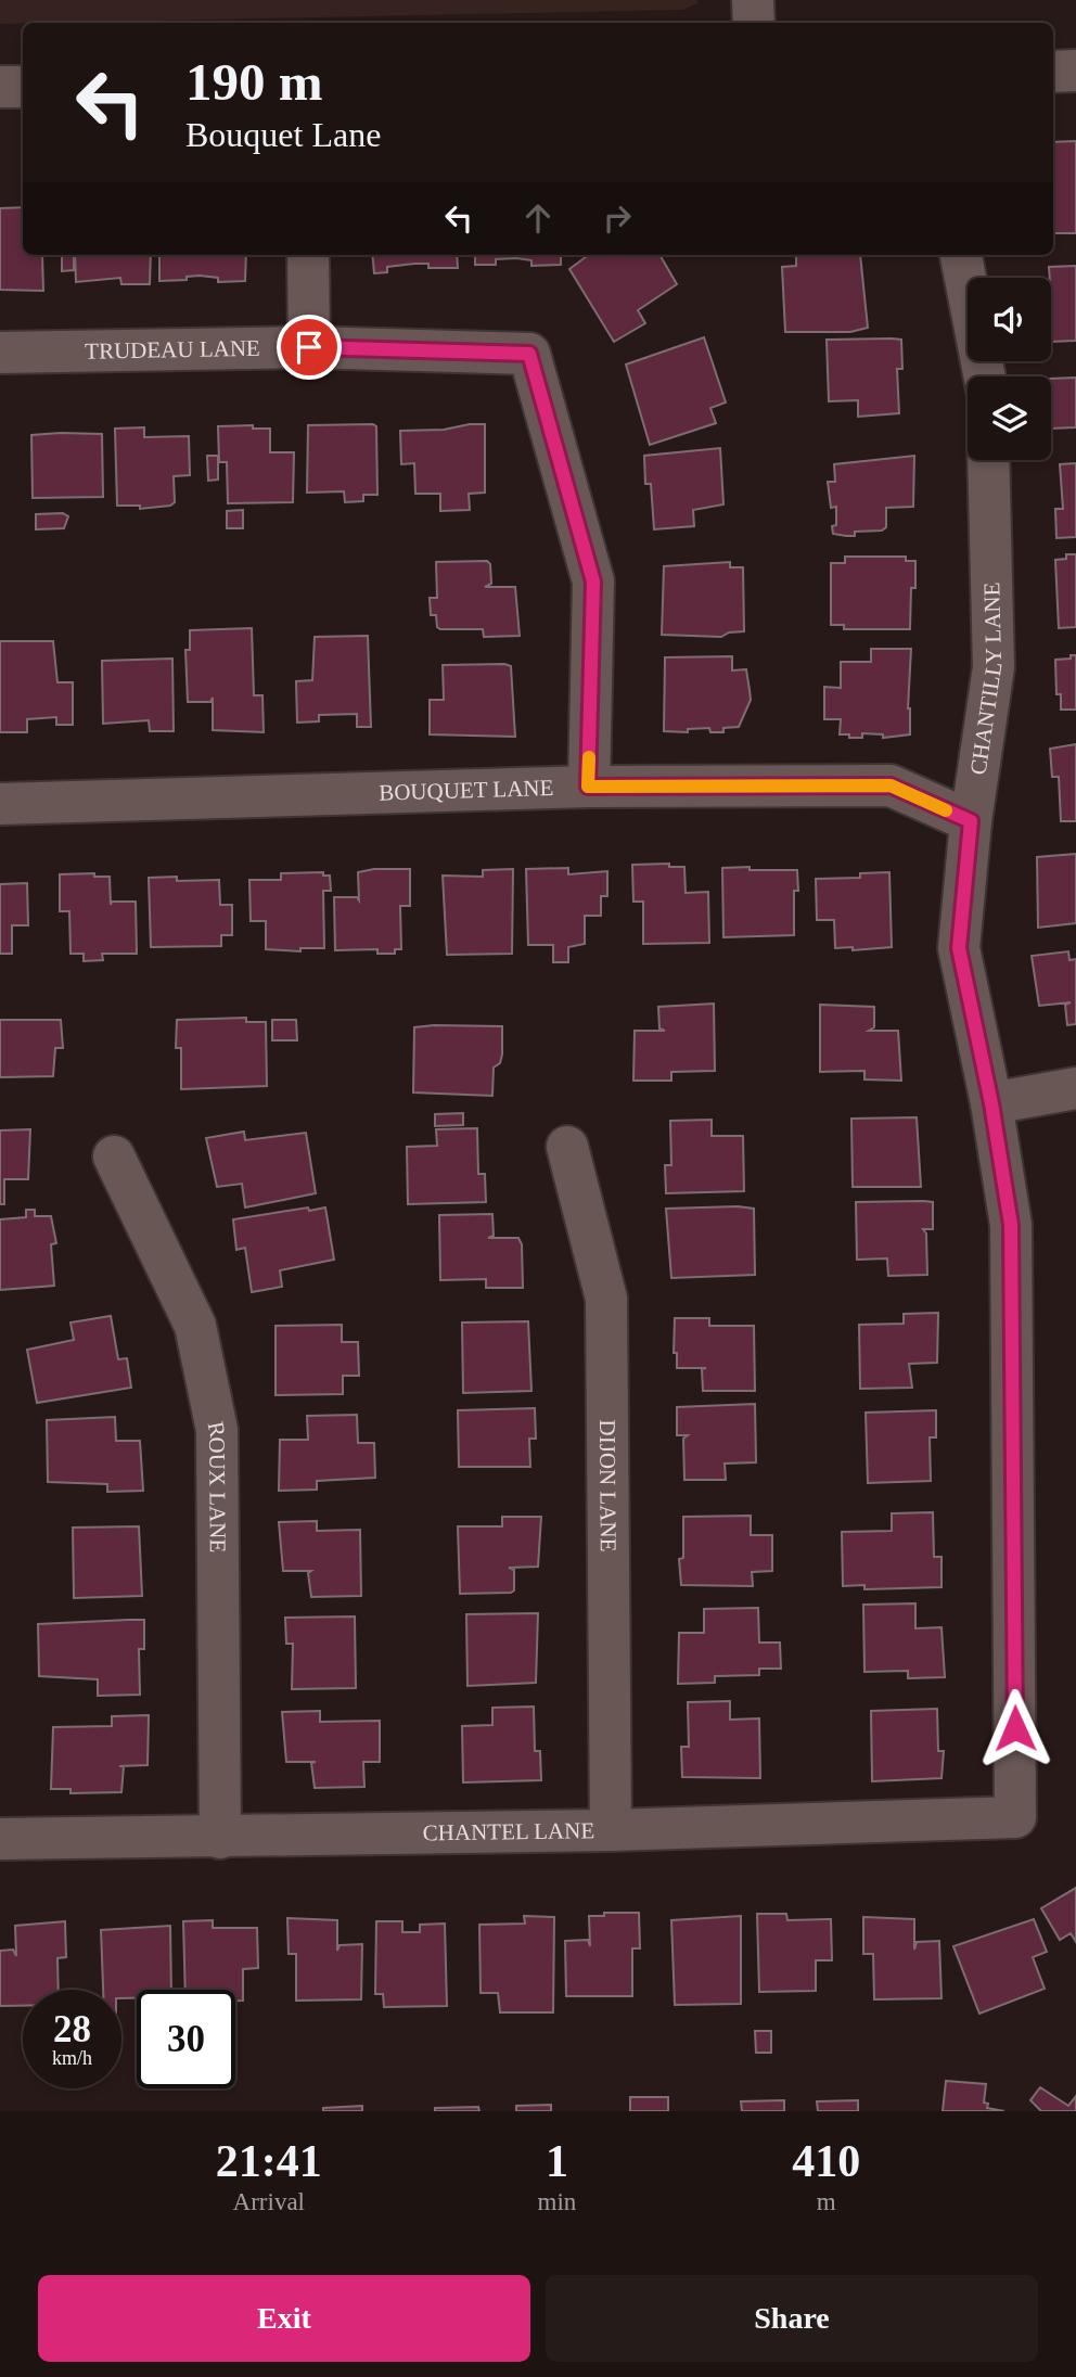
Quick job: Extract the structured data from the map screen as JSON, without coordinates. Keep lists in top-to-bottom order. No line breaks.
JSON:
{"streets":{"street":["TRUDEAU LANE","CHANTILLY LANE","BOUQUET LANE","DIJON LANE","ROUX LANE","CHANTEL LANE"]},"crossings":[["TRUDEAU LANE","BOUQUET LANE"],["CHANTILLY LANE","BOUQUET LANE"],["CHANTILLY LANE","CHANTEL LANE"],["DIJON LANE","CHANTEL LANE"],["ROUX LANE","CHANTEL LANE"]],"page":{"turn":["190 m","Bouquet Lane"],"speed":"28 km/h","limit":"30","eta":["21:41","Arrival","1","min","410","m"],"buttons":["Exit","Share"]}}
